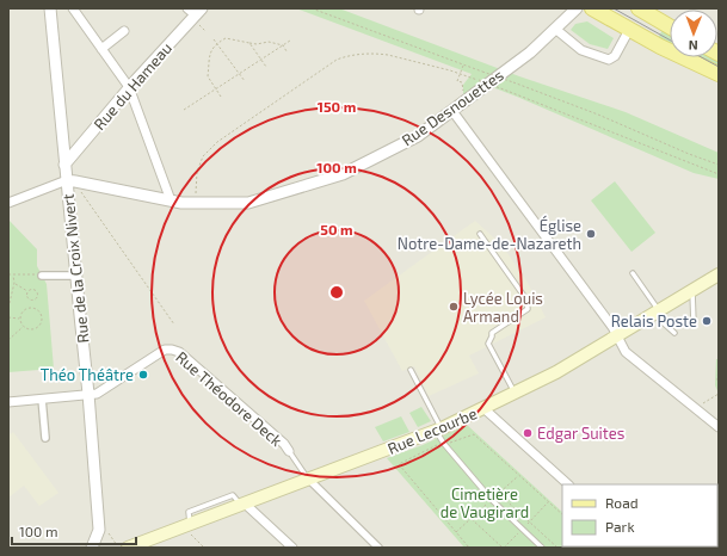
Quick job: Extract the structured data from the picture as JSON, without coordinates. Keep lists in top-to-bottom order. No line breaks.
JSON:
{"streets":{"main road":["Rue Lecourbe"],"street":["Rue du Hameau","Rue Desnouettes","Rue de la Croix Nivert","Rue Théodore Deck"]},"crossings":[["Rue du Hameau","Rue de la Croix Nivert"],["Rue Desnouettes","Rue de la Croix Nivert"],["Rue de la Croix Nivert","Rue Théodore Deck"]],"parks":["Cimetière de Vaugirard"],"places":["Église Notre-Dame-de-Nazareth","Lycée Louis Armand","Relais Poste","Théo Théâtre","Edgar Suites"],"legend":["Road","Park"],"scale_bar":"100 m","north":"bottom","rings":["150 m","100 m","50 m"]}
